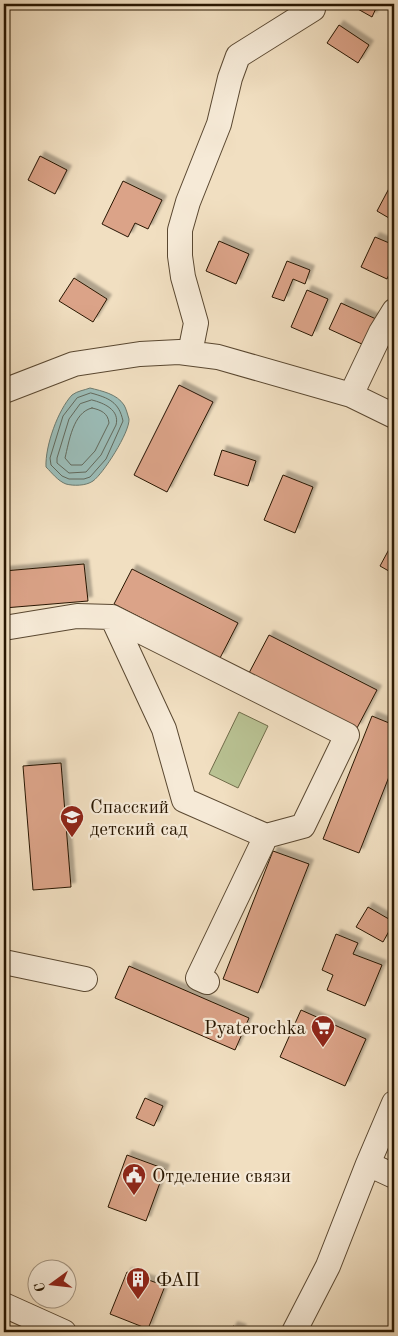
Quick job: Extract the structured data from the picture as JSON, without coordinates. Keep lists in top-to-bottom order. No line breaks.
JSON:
{"places":{"school or university":["Спасский детский сад"],"supermarket":["Pyaterochka"],"public building":["Отделение связи"],"building":["ФАП"]},"north":"left"}
